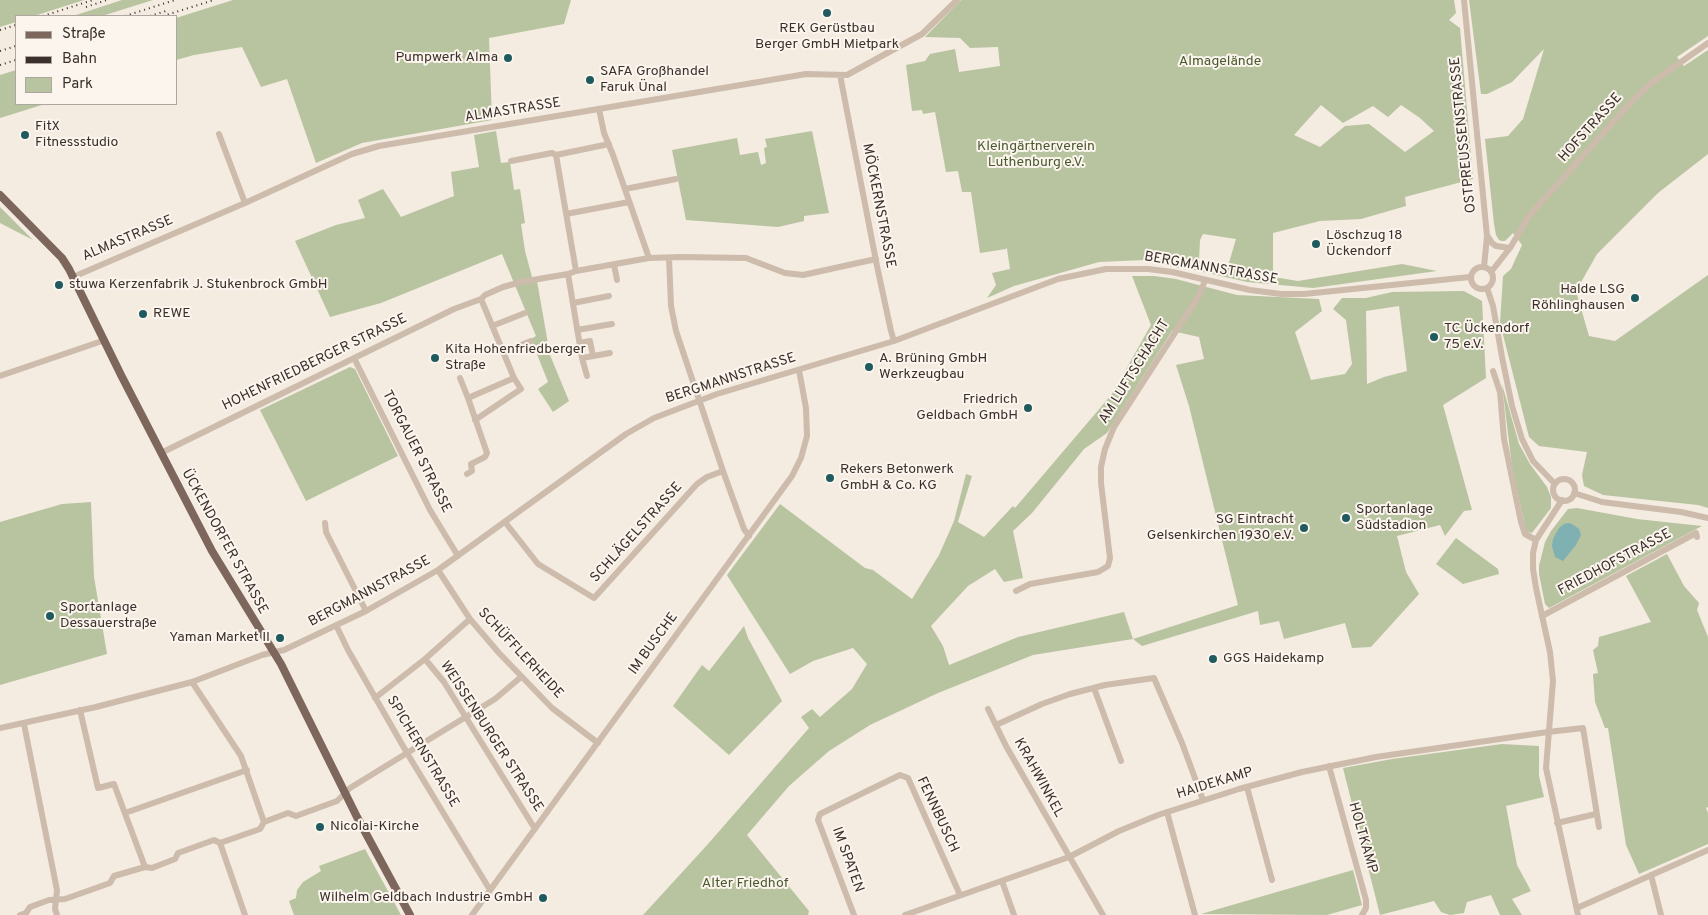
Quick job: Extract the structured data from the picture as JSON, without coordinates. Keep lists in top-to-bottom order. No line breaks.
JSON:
{"streets":{"main road":["ÜCKENDORFER STRASSE"],"street":["ALMASTRASSE","HOFSTRASSE","OSTPREUSSENSTRASSE","MÖCKERNSTRASSE","BERGMANNSTRASSE","HOHENFRIEDBERGER STRASSE","AM LUFTSCHACHT","TORGAUER STRASSE","SCHLÄGELSTRASSE","FRIEDHOFSTRASSE","IM BUSCHE","SCHÜFFLERHEIDE","WEISSENBURGER STRASSE","SPICHERNSTRASSE","KRAHWINKEL","HAIDEKAMP","FENNBUSCH","HOLTKAMP","IM SPATEN"]},"crossings":[["ALMASTRASSE","MÖCKERNSTRASSE"],["ALMASTRASSE","ÜCKENDORFER STRASSE"],["HOFSTRASSE","OSTPREUSSENSTRASSE"],["HOFSTRASSE","BERGMANNSTRASSE"],["OSTPREUSSENSTRASSE","BERGMANNSTRASSE"],["MÖCKERNSTRASSE","BERGMANNSTRASSE"],["MÖCKERNSTRASSE","HOHENFRIEDBERGER STRASSE"],["BERGMANNSTRASSE","AM LUFTSCHACHT"],["BERGMANNSTRASSE","TORGAUER STRASSE"],["BERGMANNSTRASSE","SCHLÄGELSTRASSE"],["BERGMANNSTRASSE","ÜCKENDORFER STRASSE"],["BERGMANNSTRASSE","IM BUSCHE"],["BERGMANNSTRASSE","SCHÜFFLERHEIDE"],["BERGMANNSTRASSE","SPICHERNSTRASSE"],["HOHENFRIEDBERGER STRASSE","TORGAUER STRASSE"],["HOHENFRIEDBERGER STRASSE","ÜCKENDORFER STRASSE"],["IM BUSCHE","SCHÜFFLERHEIDE"],["IM BUSCHE","WEISSENBURGER STRASSE"],["IM BUSCHE","SPICHERNSTRASSE"],["KRAHWINKEL","HAIDEKAMP"],["HAIDEKAMP","FENNBUSCH"],["HAIDEKAMP","HOLTKAMP"],["FENNBUSCH","IM SPATEN"]],"parks":["Almagelände","Kleingärtnerverein Luthenburg e.V.","Alter Friedhof"],"places":["REK Gerüstbau Berger GmbH Mietpark","Pumpwerk Alma","SAFA Großhandel Faruk Ünal","FitX Fitnessstudio","Löschzug 18 Ückendorf","stuwa Kerzenfabrik J. Stukenbrock GmbH","Halde LSG Röhlinghausen","REWE","TC Ückendorf 75 e.V.","Kita Hohenfriedberger Straße","A. Brüning GmbH Werkzeugbau","Friedrich Geldbach GmbH","Rekers Betonwerk GmbH & Co. KG","Sportanlage Südstadion","SG Eintracht Gelsenkirchen 1930 e.V.","Sportanlage Dessauerstraße","Yaman Market II","GGS Haidekamp","Nicolai-Kirche","Wilhelm Geldbach Industrie GmbH"],"legend":["Straße","Bahn","Park"]}
